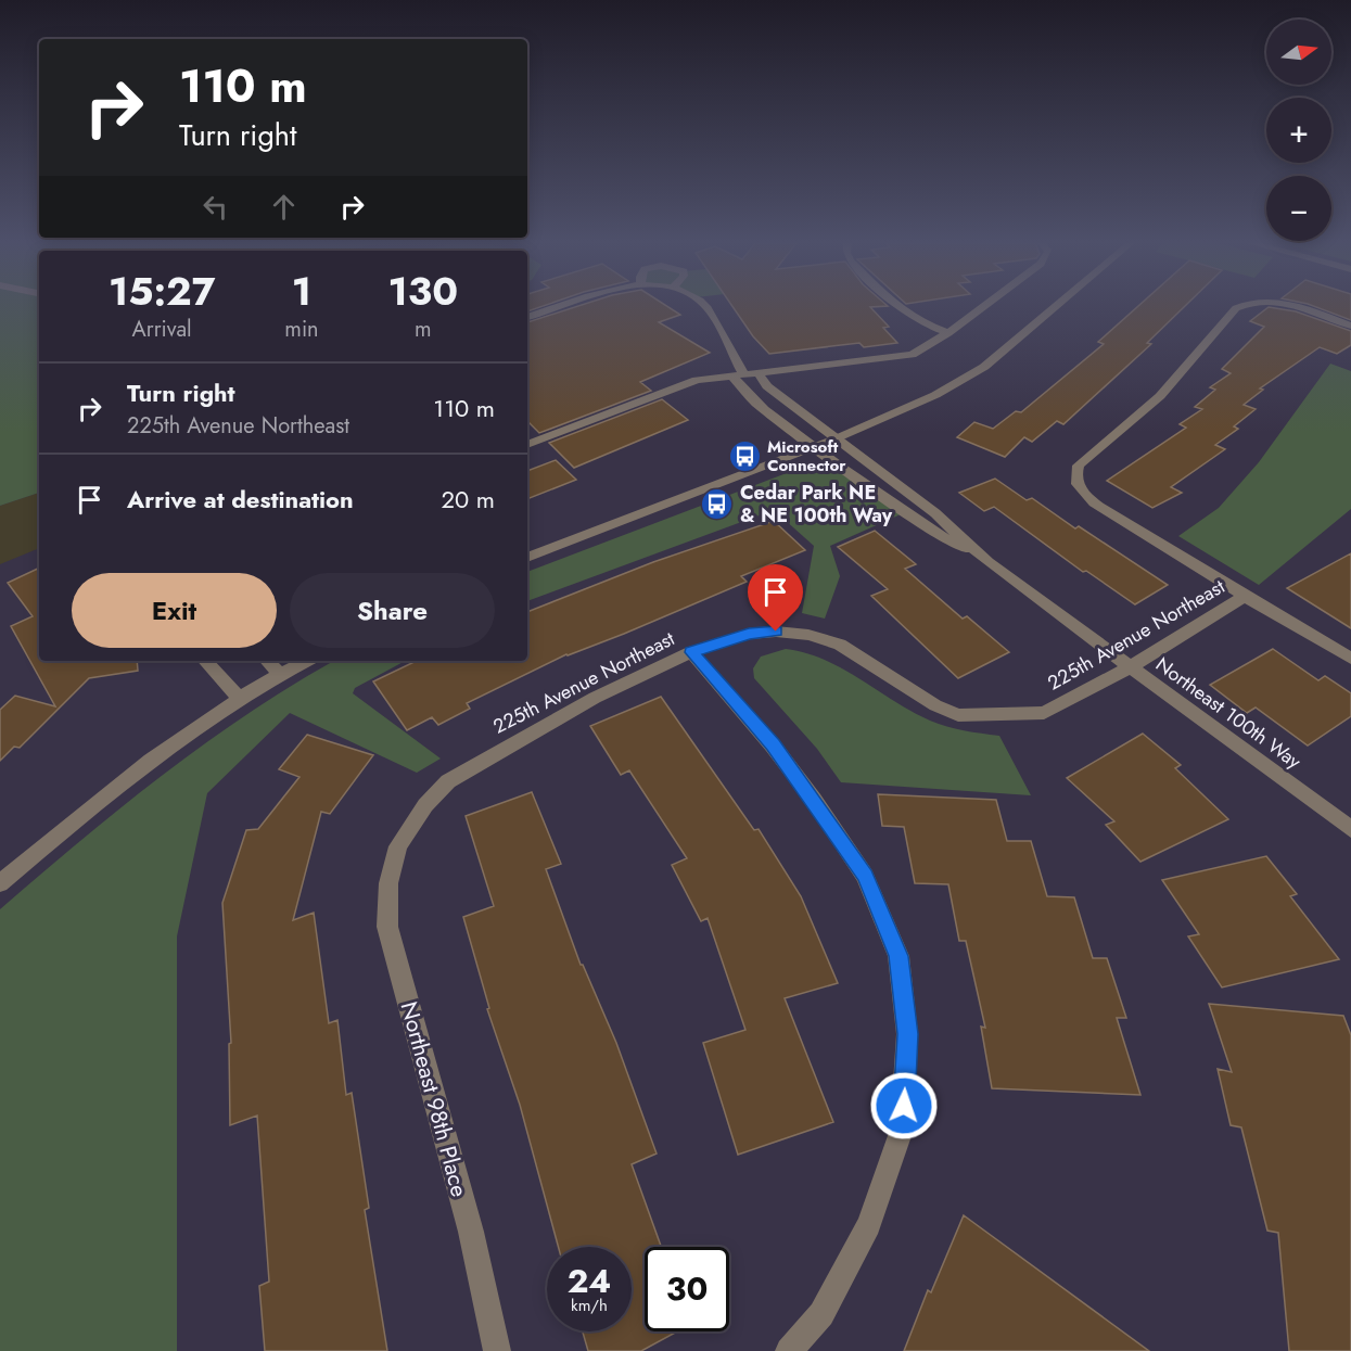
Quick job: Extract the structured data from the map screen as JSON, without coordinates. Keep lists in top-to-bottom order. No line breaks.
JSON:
{"streets":{"street":["225th Avenue Northeast","Northeast 100th Way","Northeast 98th Place"]},"crossings":[["225th Avenue Northeast","Northeast 100th Way"],["225th Avenue Northeast","Northeast 98th Place"]],"places":{"bus stop":["Microsoft Connector","Cedar Park NE & NE 100th Way"]},"north":"right","page":{"map_buttons":["+","−"],"turn":["110 m","Turn right"],"eta":["15:27","Arrival","1","min","130","m"],"list":[{"name":"Turn right","note":"225th Avenue Northeast","value":"110 m"},{"name":"Arrive at destination","value":"20 m"}],"buttons":["Exit","Share"],"speed":"24 km/h","limit":"30"}}
